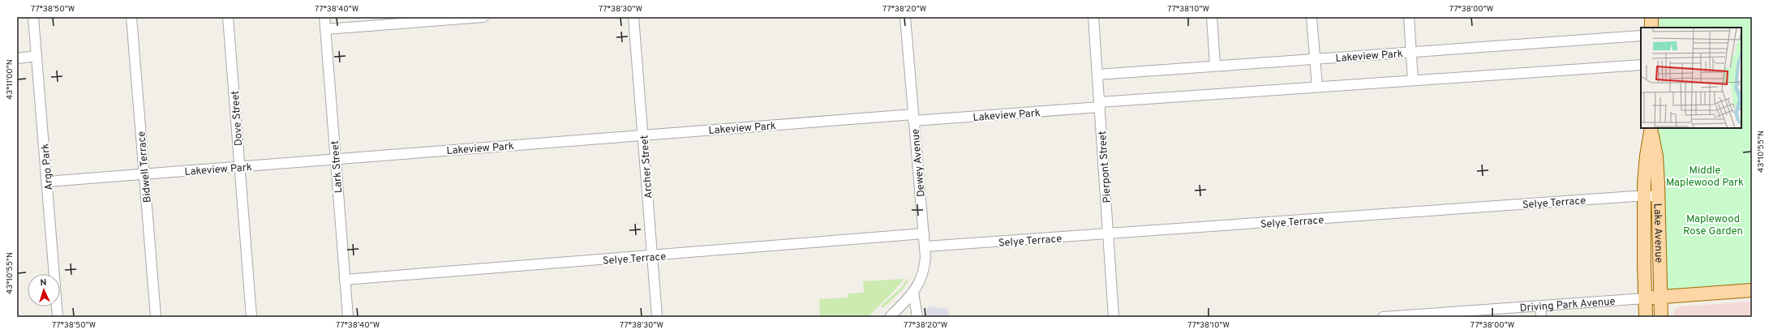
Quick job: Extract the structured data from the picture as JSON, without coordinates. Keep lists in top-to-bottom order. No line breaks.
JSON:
{"streets":{"main road":["Lake Avenue","Driving Park Avenue"],"street":["Lakeview Park","Dove Street","Dewey Avenue","Argo Park","Bidwell Terrace","Lark Street","Archer Street","Pierpont Street","Selye Terrace"]},"crossings":[["Lakeview Park","Dove Street"],["Lakeview Park","Dewey Avenue"],["Lakeview Park","Argo Park"],["Lakeview Park","Bidwell Terrace"],["Lakeview Park","Lark Street"],["Lakeview Park","Archer Street"],["Lakeview Park","Pierpont Street"],["Dewey Avenue","Selye Terrace"],["Lark Street","Selye Terrace"],["Archer Street","Selye Terrace"],["Pierpont Street","Selye Terrace"],["Selye Terrace","Lake Avenue"],["Lake Avenue","Driving Park Avenue"]],"parks":["Middle Maplewood Park","Maplewood Rose Garden"],"north":"top","coordinates":["77°38'50\"W","77°38'40\"W","77°38'30\"W","77°38'20\"W","77°38'10\"W","77°38'00\"W","43°11'00\"N","43°10'55\"N"]}
